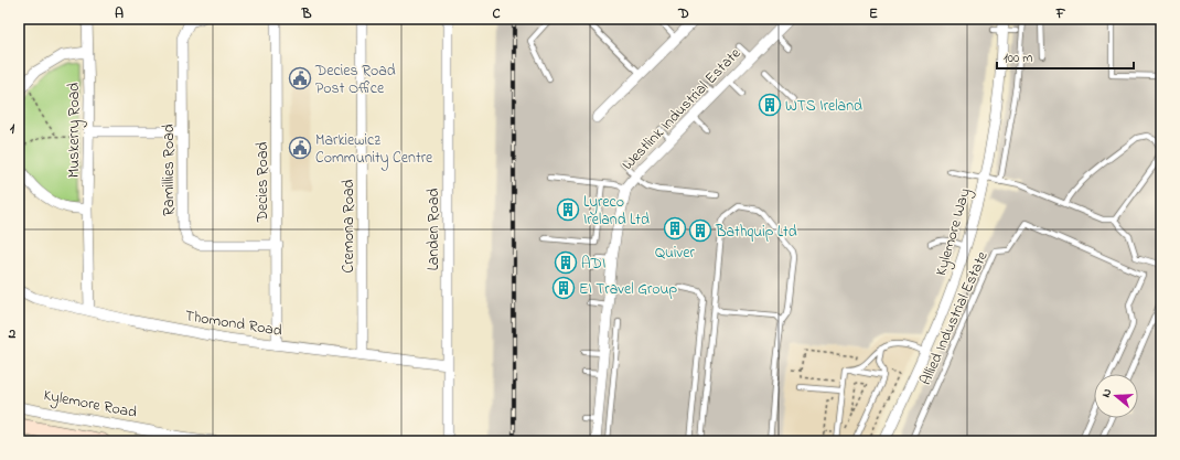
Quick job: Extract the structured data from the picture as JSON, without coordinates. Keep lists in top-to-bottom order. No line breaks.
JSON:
{"streets":{"street":["Westlink Industrial Estate","Muskerry Road","Ramillies Road","Decies Road","Cremona Road","Landen Road","Kylemore Way","Thomond Road","Kylemore Road"],"lane":["Allied Industrial Estate"]},"crossings":[["Muskerry Road","Thomond Road"],["Ramillies Road","Decies Road"],["Decies Road","Thomond Road"],["Cremona Road","Thomond Road"],["Landen Road","Thomond Road"]],"places":{"public building":["Decies Road Post Office","Markiewicz Community Centre"],"building":["WTS Ireland","Lyreco Ireland Ltd","Quiver","Bathquip Ltd","ADI","EI Travel Group"]},"scale_bar":"100 m","north":"left","grid":{"columns":["A","B","C","D","E","F"],"rows":["1","2"]}}
